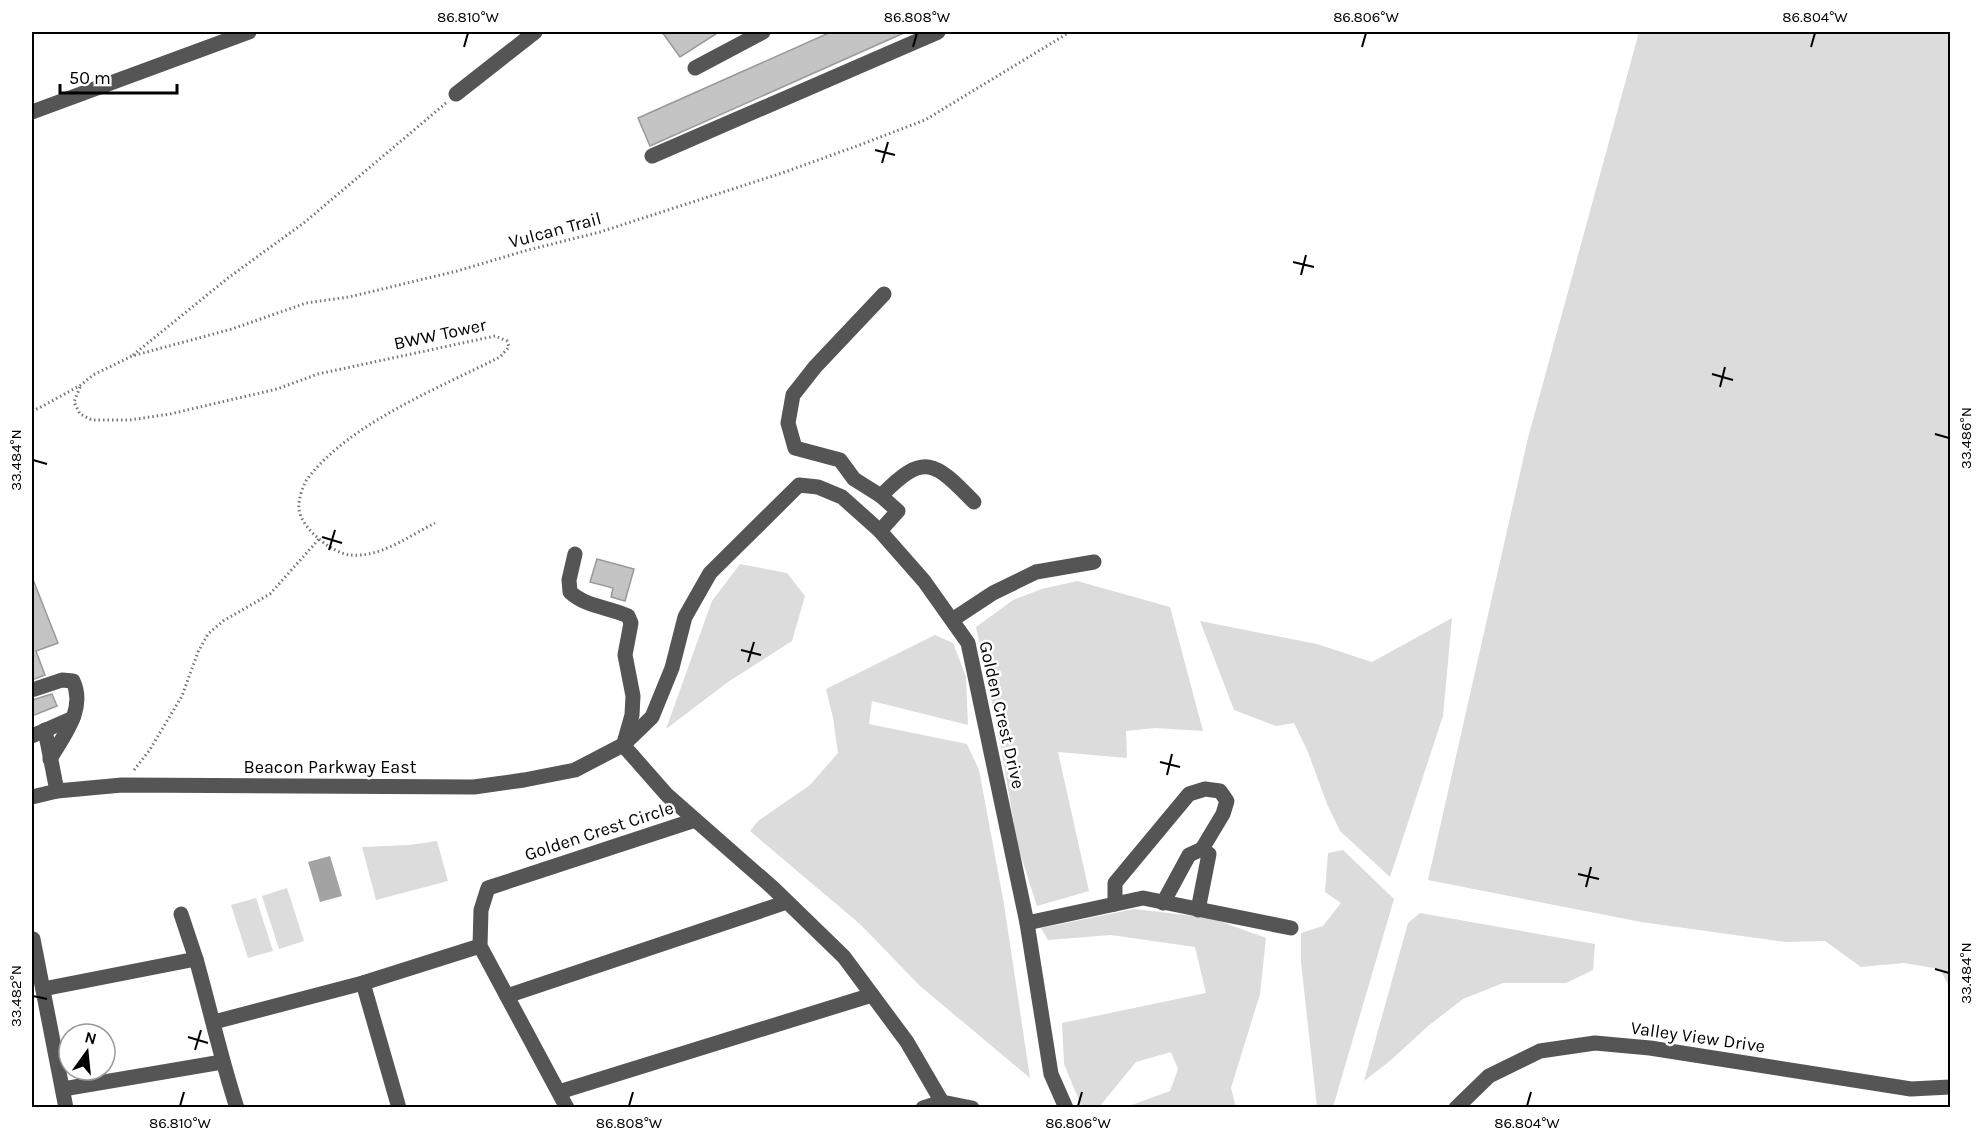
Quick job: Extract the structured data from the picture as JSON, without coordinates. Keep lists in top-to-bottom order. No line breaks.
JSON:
{"streets":{"street":["Golden Crest Drive","Beacon Parkway East","Golden Crest Circle","Valley View Drive"],"path":["Vulcan Trail","BWW Tower"]},"crossings":[["Vulcan Trail","BWW Tower"],["Golden Crest Drive","Beacon Parkway East"]],"scale_bar":"50 m","north":"top","coordinates":["86.810°W","86.808°W","86.806°W","86.804°W","33.486°N","33.484°N","33.482°N"]}
